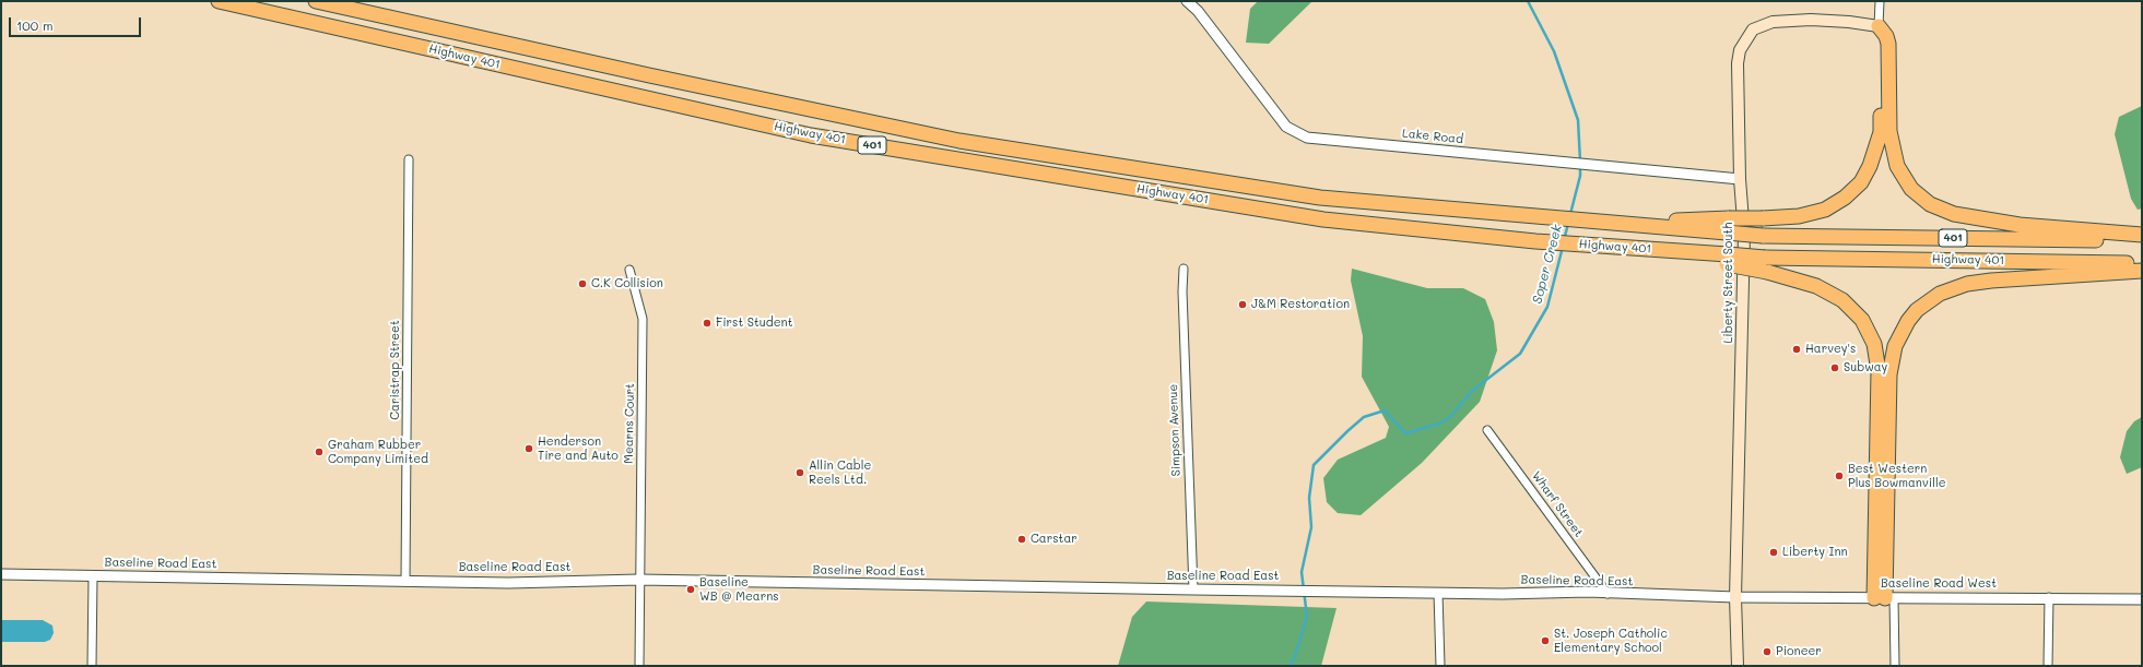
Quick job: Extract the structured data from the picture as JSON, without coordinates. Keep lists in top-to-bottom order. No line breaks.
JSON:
{"streets":{"highway":["Highway 401","401"],"main road":["Liberty Street South"],"street":["Lake Road","Caristrap Street","Mearns Court","Simpson Avenue","Wharf Street","Baseline Road East","Baseline Road West"]},"crossings":[["Lake Road","Liberty Street South"],["Liberty Street South","Baseline Road East"],["Liberty Street South","Baseline Road West"],["Caristrap Street","Baseline Road East"],["Mearns Court","Baseline Road East"],["Simpson Avenue","Baseline Road East"],["Wharf Street","Baseline Road East"],["Baseline Road East","Baseline Road West"]],"water":["Soper Creek"],"places":["C.K Collision","J&M Restoration","First Student","Harvey's","Subway","Henderson Tire and Auto","Graham Rubber Company Limited","Allin Cable Reels Ltd.","Best Western Plus Bowmanville","Carstar","Liberty Inn","Baseline WB @ Mearns","St. Joseph Catholic Elementary School","Pioneer"],"scale_bar":"100 m"}
